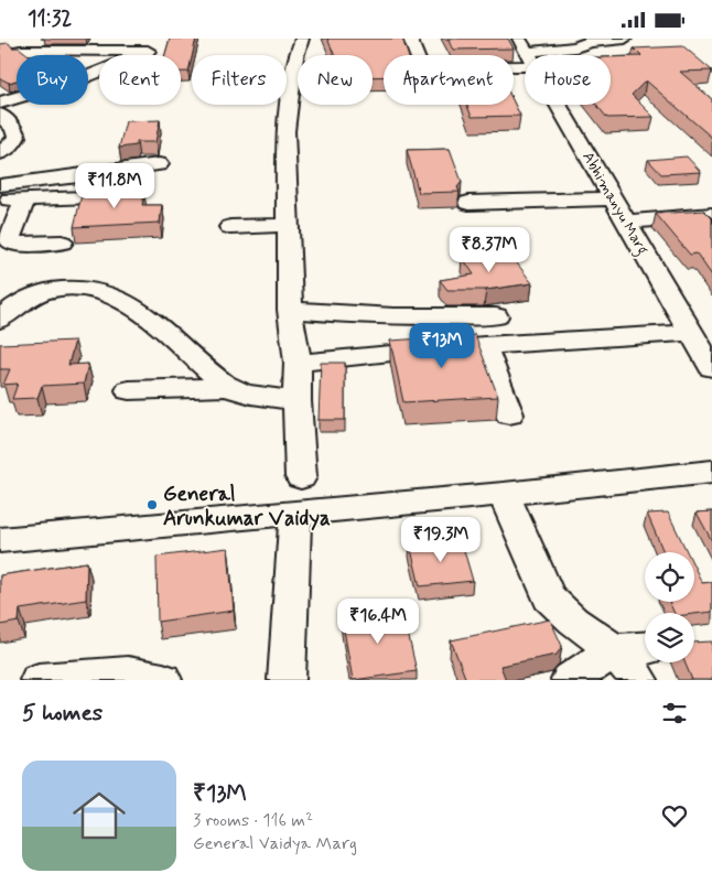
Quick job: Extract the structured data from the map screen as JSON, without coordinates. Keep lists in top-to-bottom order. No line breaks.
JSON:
{"streets":{"street":["Abhimanyu Marg"]},"places":["General Arunkumar Vaidya"],"page":{"status":"11:32","chip":["Buy","Rent","Filters","New","Apartment","House"],"price":["₹11.8M","₹8.37M","₹13M","₹19.3M","₹16.4M"],"heading":"5 homes","list":[{"name":"₹13M","note":"3 rooms · 116 m² · General Vaidya Marg"}]}}
